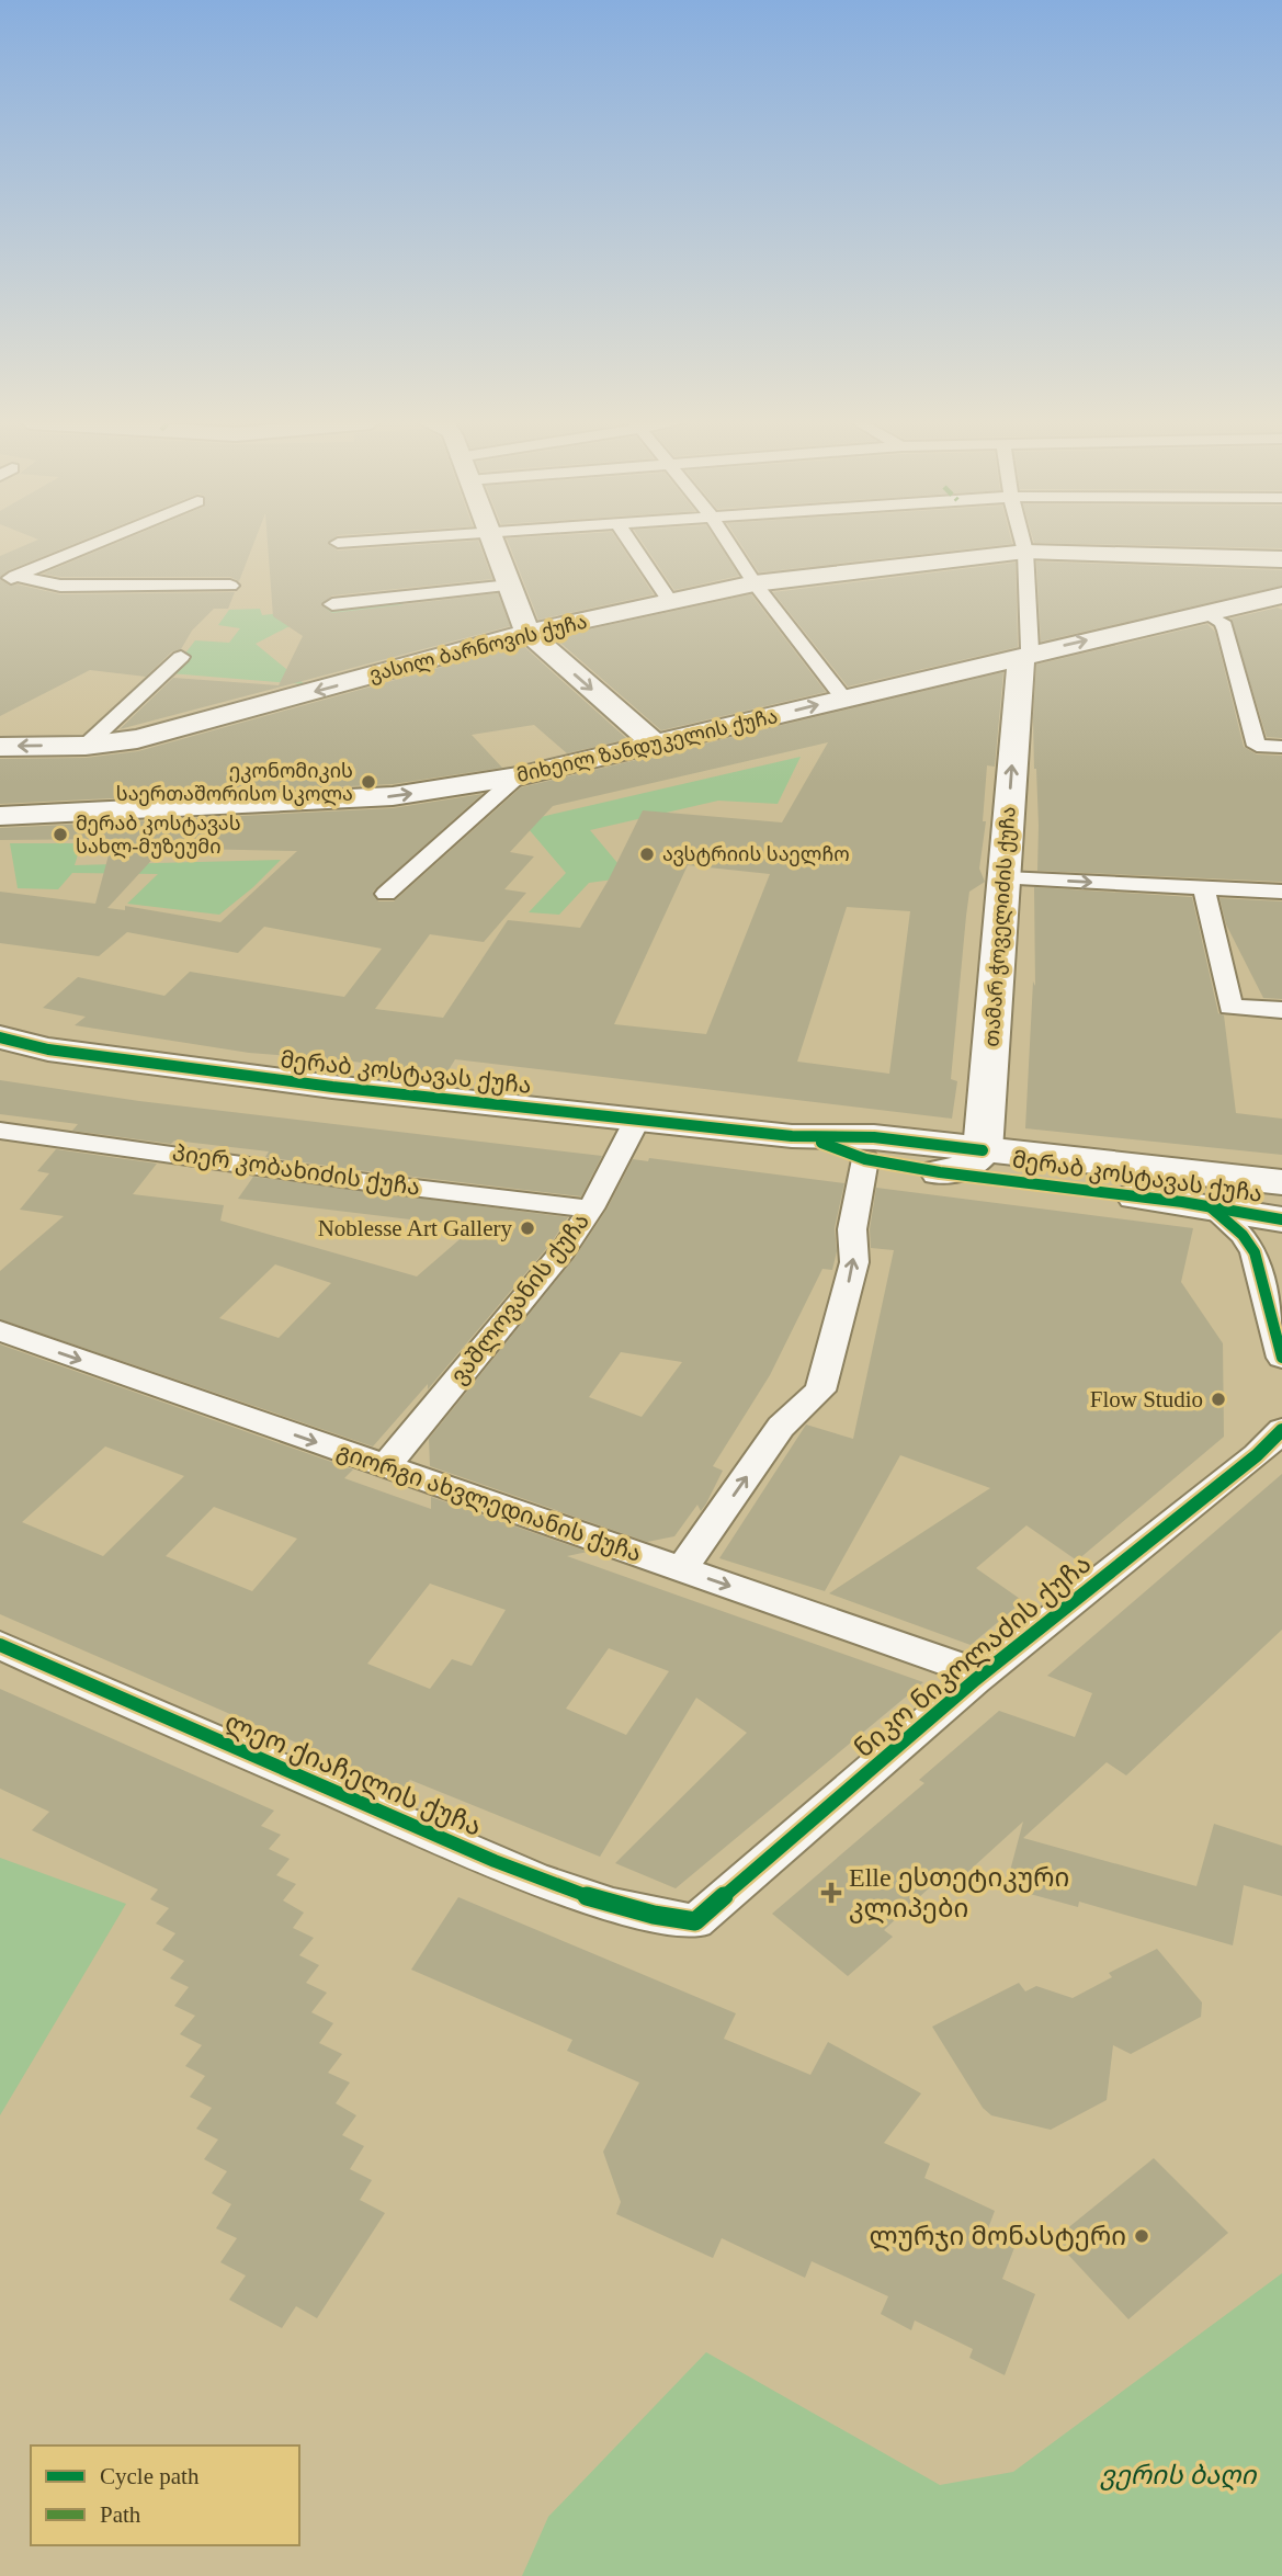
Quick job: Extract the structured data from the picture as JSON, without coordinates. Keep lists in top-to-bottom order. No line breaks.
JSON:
{"streets":{"street":["ვასილ ბარნოვის ქუჩა","მიხეილ ზანდუკელის ქუჩა","თამარ ჭოველიძის ქუჩა","მერაბ კოსტავას ქუჩა","პიერ კობახიძის ქუჩა","ვაშლოვანის ქუჩა","გიორგი ახვლედიანის ქუჩა","ნიკო ნიკოლაძის ქუჩა","ლეო ქიაჩელის ქუჩა"]},"crossings":[["მიხეილ ზანდუკელის ქუჩა","თამარ ჭოველიძის ქუჩა"],["თამარ ჭოველიძის ქუჩა","მერაბ კოსტავას ქუჩა"],["მერაბ კოსტავას ქუჩა","ვაშლოვანის ქუჩა"],["პიერ კობახიძის ქუჩა","ვაშლოვანის ქუჩა"],["ვაშლოვანის ქუჩა","გიორგი ახვლედიანის ქუჩა"],["გიორგი ახვლედიანის ქუჩა","ნიკო ნიკოლაძის ქუჩა"],["ნიკო ნიკოლაძის ქუჩა","ლეო ქიაჩელის ქუჩა"]],"one_way":["თამარ ჭოველიძის ქუჩა","გიორგი ახვლედიანის ქუჩა"],"parks":["ვერის ბაღი"],"places":{"other":["ეკონომიკის საერთაშორისო სკოლა","მერაბ კოსტავას სახლ-მუზეუმი","ავსტრიის საელჩო","Noblesse Art Gallery","Flow Studio","ლურჯი მონასტერი"],"health":["Elle ესთეტიკური კლიპები"]},"legend":["Cycle path","Path"]}
